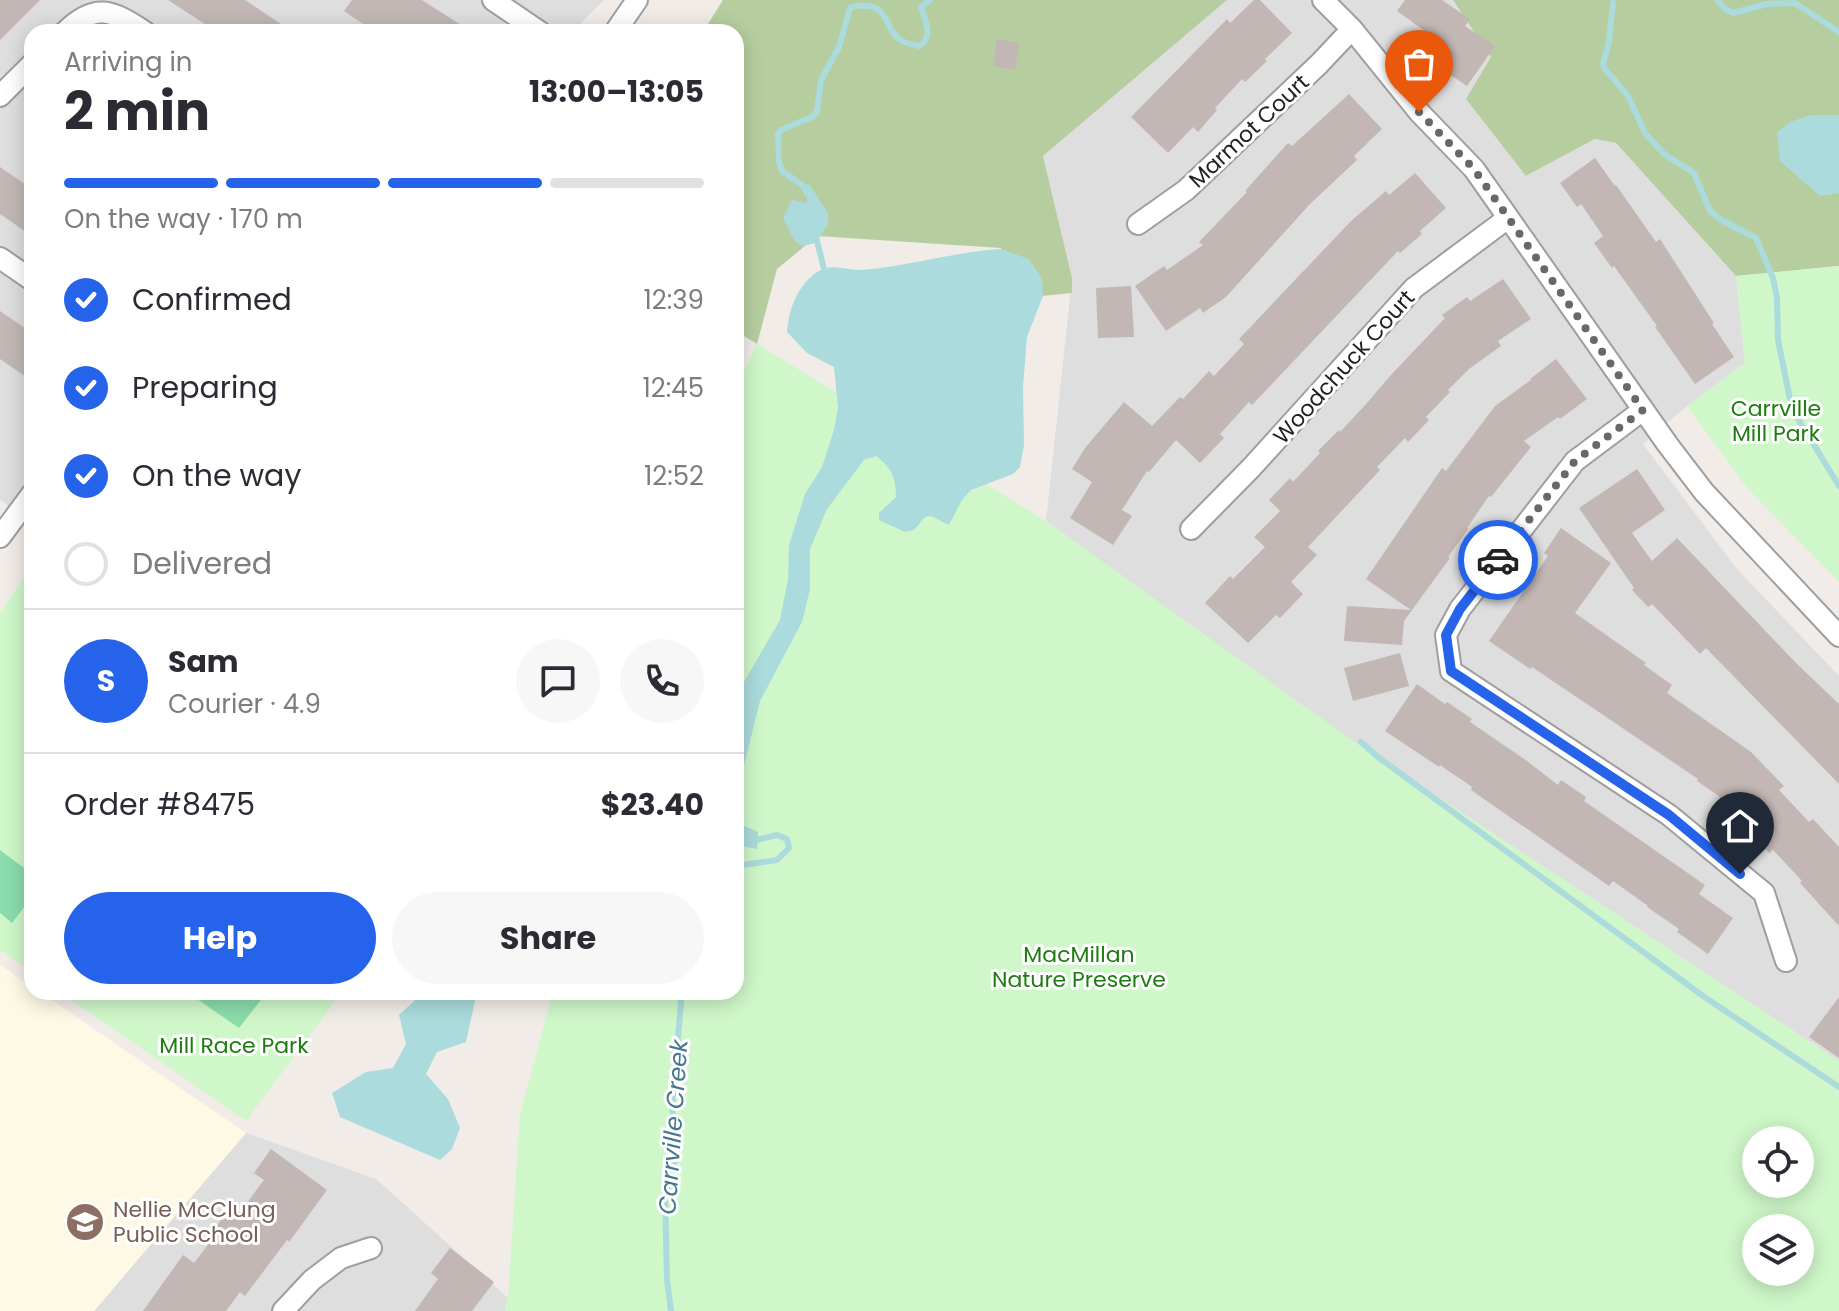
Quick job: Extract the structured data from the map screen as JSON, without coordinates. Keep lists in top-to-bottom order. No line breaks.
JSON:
{"streets":{"street":["Marmot Court","Woodchuck Court"]},"water":["Carrville Creek"],"parks":["Carrville Mill Park","MacMillan Nature Preserve","Mill Race Park"],"places":{"school or university":["Nellie McClung Public School"]},"page":{"heading":["2 min","Arriving in","13:00–13:05"],"panel":["Sam","Courier · 4.9","Order #8475","$23.40"],"bar":"On the way · 170 m","list":[["Confirmed","12:39"],["Preparing","12:45"],["On the way","12:52"],"Delivered"],"round":"S","buttons":["Help","Share"]}}
